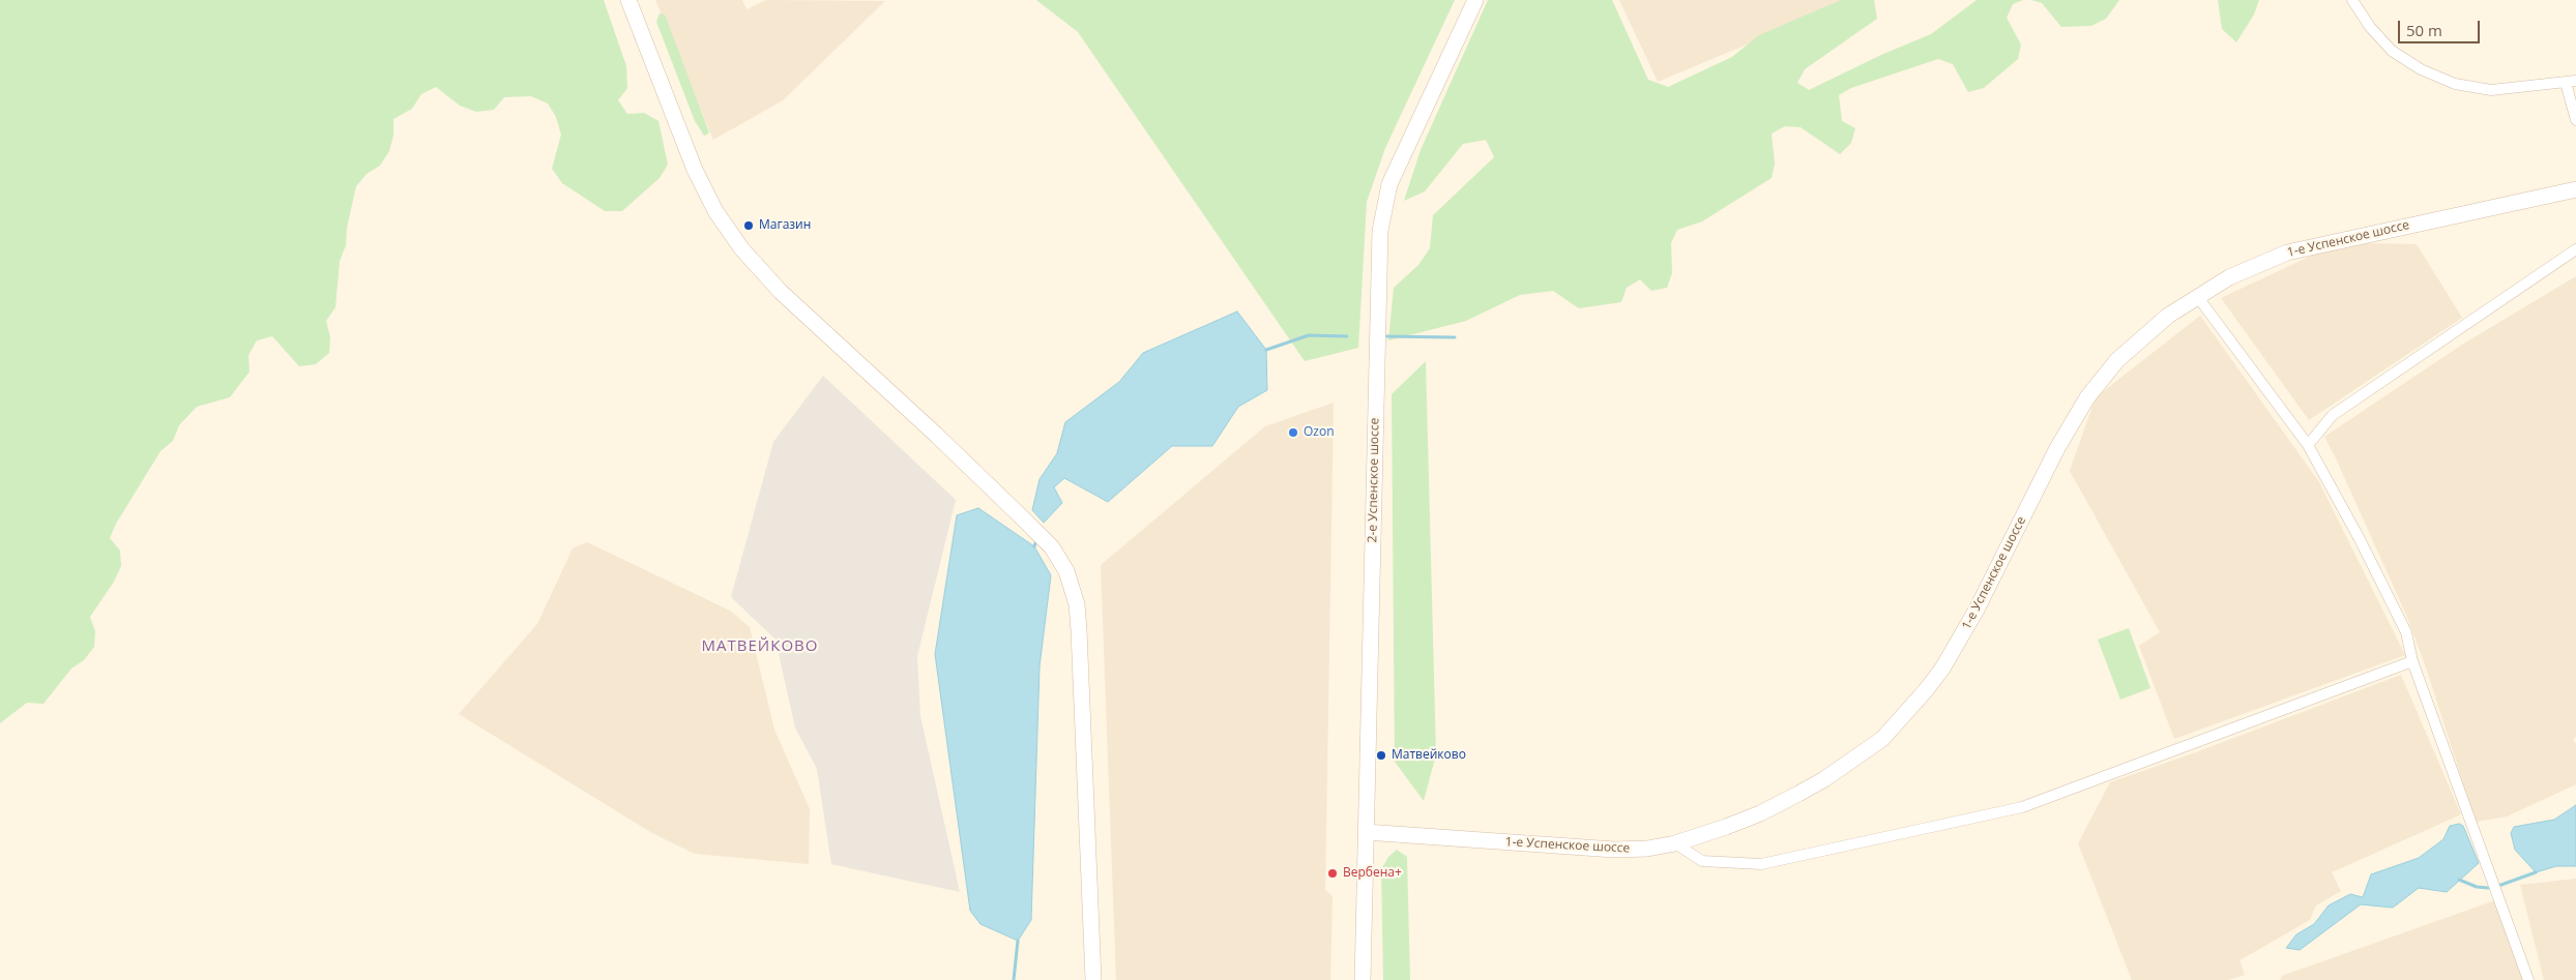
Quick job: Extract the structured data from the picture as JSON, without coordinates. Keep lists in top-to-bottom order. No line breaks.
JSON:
{"streets":{"main road":["1-е Успенское шоссе","2-е Успенское шоссе"]},"crossings":[["1-е Успенское шоссе","2-е Успенское шоссе"]],"districts":["МАТВЕЙКОВО"],"places":["Магазин","Ozon","Матвейково","Вербена+"],"scale_bar":"50 m"}
